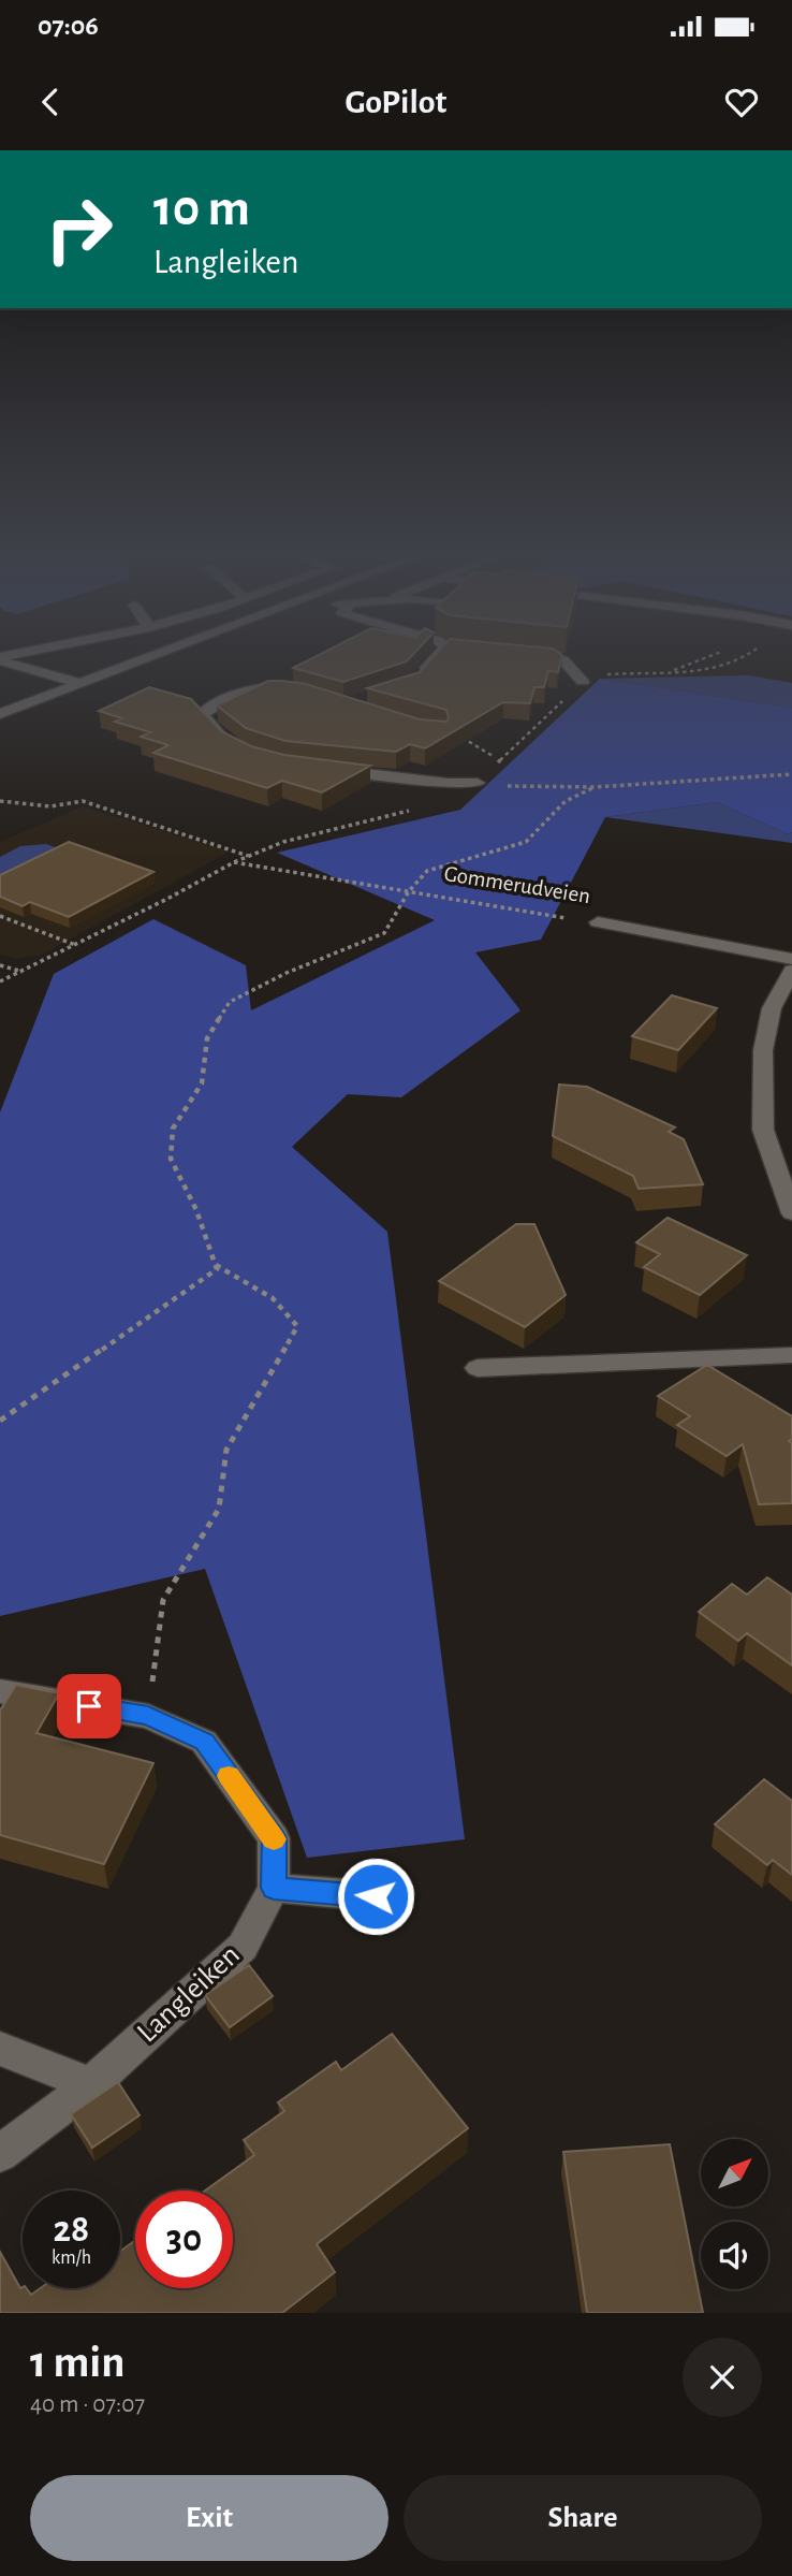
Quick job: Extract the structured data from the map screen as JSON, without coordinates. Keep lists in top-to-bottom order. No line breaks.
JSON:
{"streets":{"street":["Gommerudveien","Langleiken"]},"north":"top right","page":{"status":"07:06","header":"GoPilot","turn":["10 m","Langleiken"],"speed":"28 km/h","limit":"30","heading":["1 min","40 m · 07:07"],"buttons":["Exit","Share"]}}
